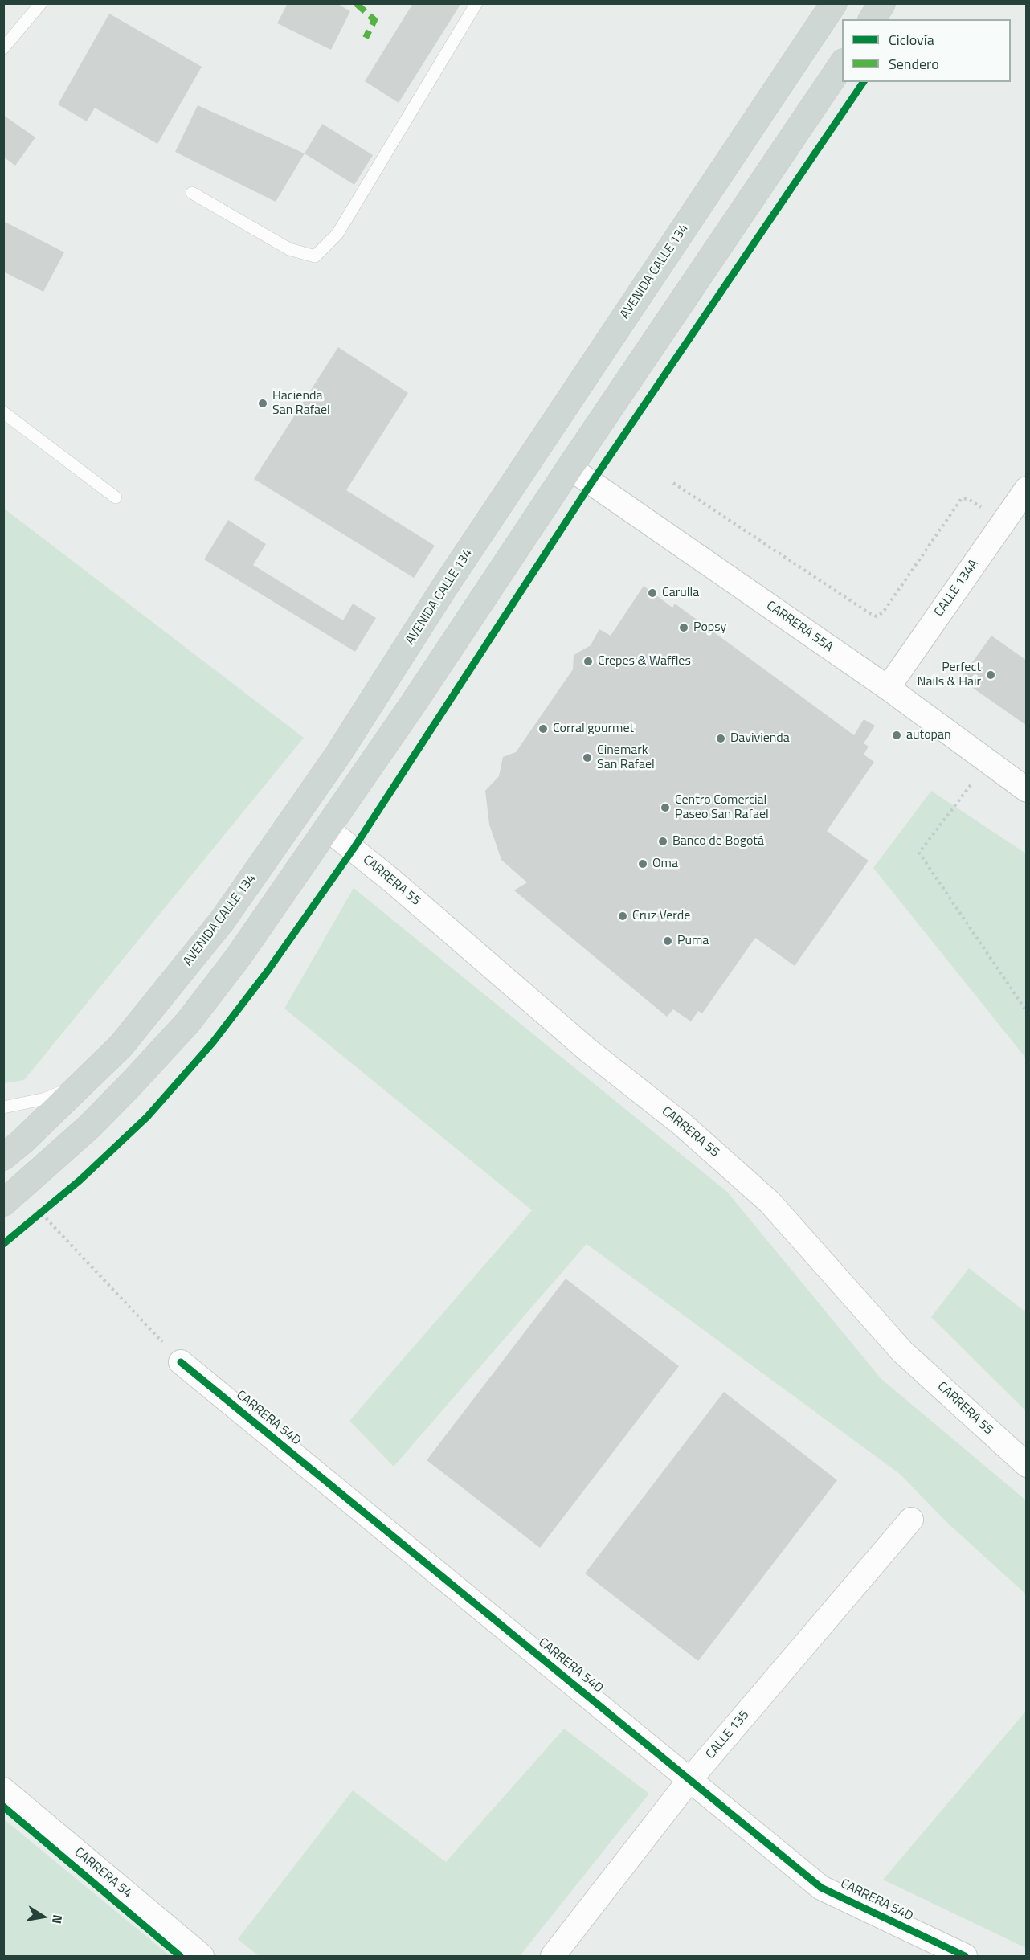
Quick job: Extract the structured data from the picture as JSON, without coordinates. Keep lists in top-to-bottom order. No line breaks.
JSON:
{"streets":{"main road":["AVENIDA CALLE 134"],"street":["CALLE 134A","CARRERA 55A","CARRERA 55","CARRERA 54D","CALLE 135","CARRERA 54"]},"crossings":[["CALLE 134A","CARRERA 55A"],["CARRERA 54D","CALLE 135"]],"places":["Hacienda San Rafael","Carulla","Popsy","Crepes & Waffles","Perfect Nails & Hair","Corral gourmet","autopan","Davivienda","Cinemark San Rafael","Centro Comercial Paseo San Rafael","Banco de Bogotá","Oma","Cruz Verde","Puma"],"legend":["Ciclovía","Sendero"],"north":"right"}
